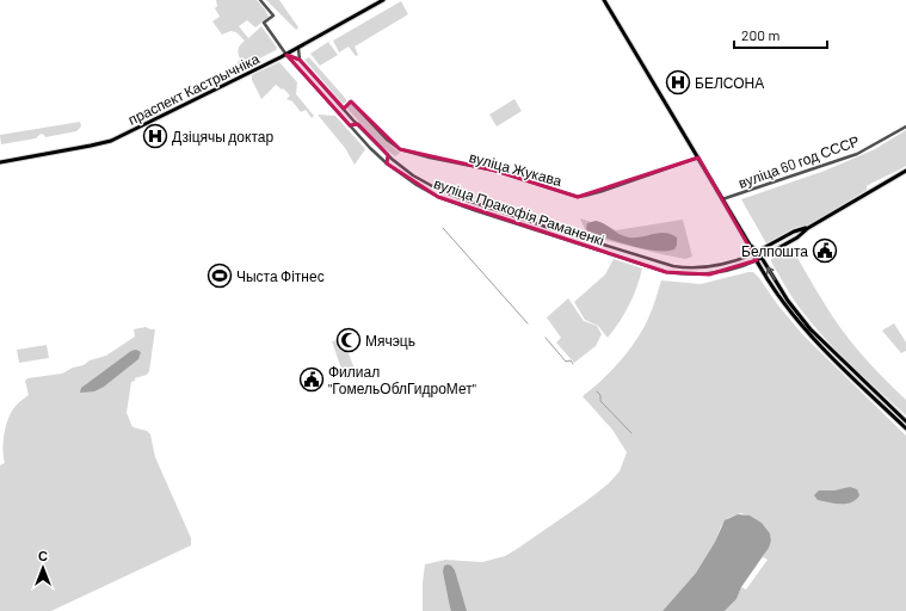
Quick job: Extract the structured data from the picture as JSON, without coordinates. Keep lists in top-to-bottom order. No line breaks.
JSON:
{"streets":{"main road":["праспект Кастрычніка"],"street":["вуліца 60 год СССР","вуліца Жукава","вуліца Пракофія Раманенкі"]},"crossings":[["праспект Кастрычніка","вуліца Пракофія Раманенкі"],["вуліца Жукава","вуліца Пракофія Раманенкі"]],"places":{"hospital":["БЕЛСОНА","Дзіцячы доктар"],"public building":["Белпошта","Филиал \"ГомельОблГидроМет\""],"sports":["Чыста Фітнес"],"mosque":["Мячэць"]},"scale_bar":"200 m","north":"top"}
